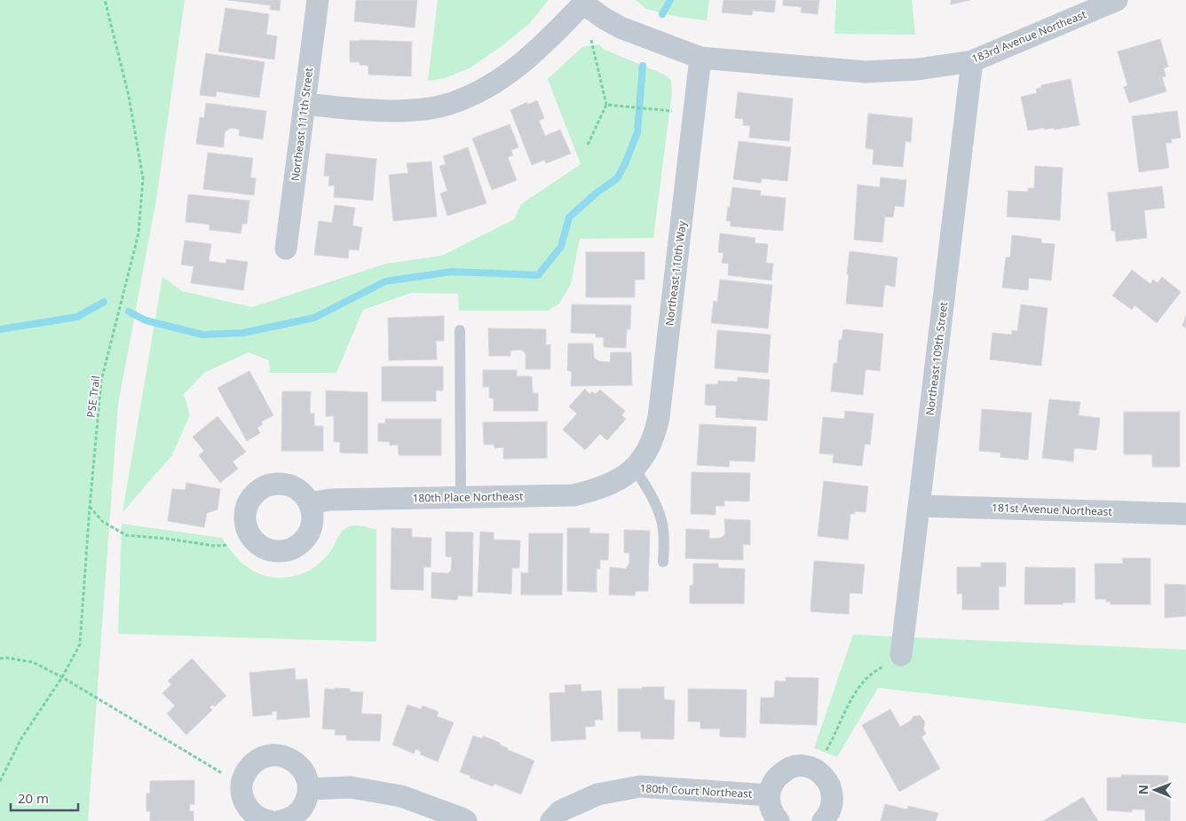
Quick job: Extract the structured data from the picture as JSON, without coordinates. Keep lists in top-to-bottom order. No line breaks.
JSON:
{"streets":{"street":["183rd Avenue Northeast","Northeast 111th Street","Northeast 110th Way","Northeast 109th Street","180th Place Northeast","181st Avenue Northeast","180th Court Northeast"],"path":["PSE Trail"]},"crossings":[["183rd Avenue Northeast","Northeast 110th Way"],["183rd Avenue Northeast","Northeast 109th Street"],["Northeast 110th Way","180th Place Northeast"],["Northeast 109th Street","181st Avenue Northeast"]],"scale_bar":"20 m","north":"left"}
